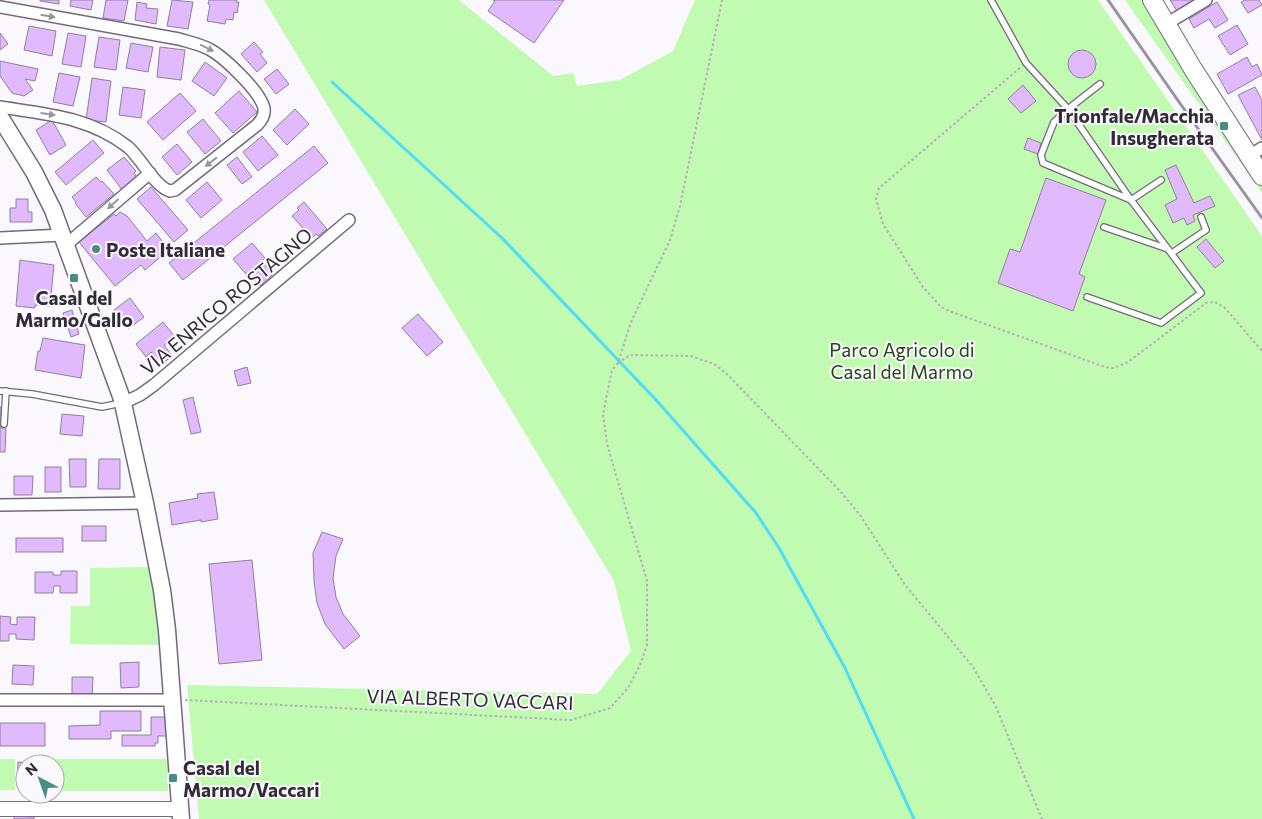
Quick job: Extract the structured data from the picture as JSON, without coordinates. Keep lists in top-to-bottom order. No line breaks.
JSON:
{"streets":{"street":["VIA ENRICO ROSTAGNO"],"path":["VIA ALBERTO VACCARI"]},"parks":["Parco Agricolo di Casal del Marmo"],"places":{"transit":["Trionfale/Macchia Insugherata","Casal del Marmo/Gallo","Casal del Marmo/Vaccari"],"other":["Poste Italiane"]},"north":"top left"}
